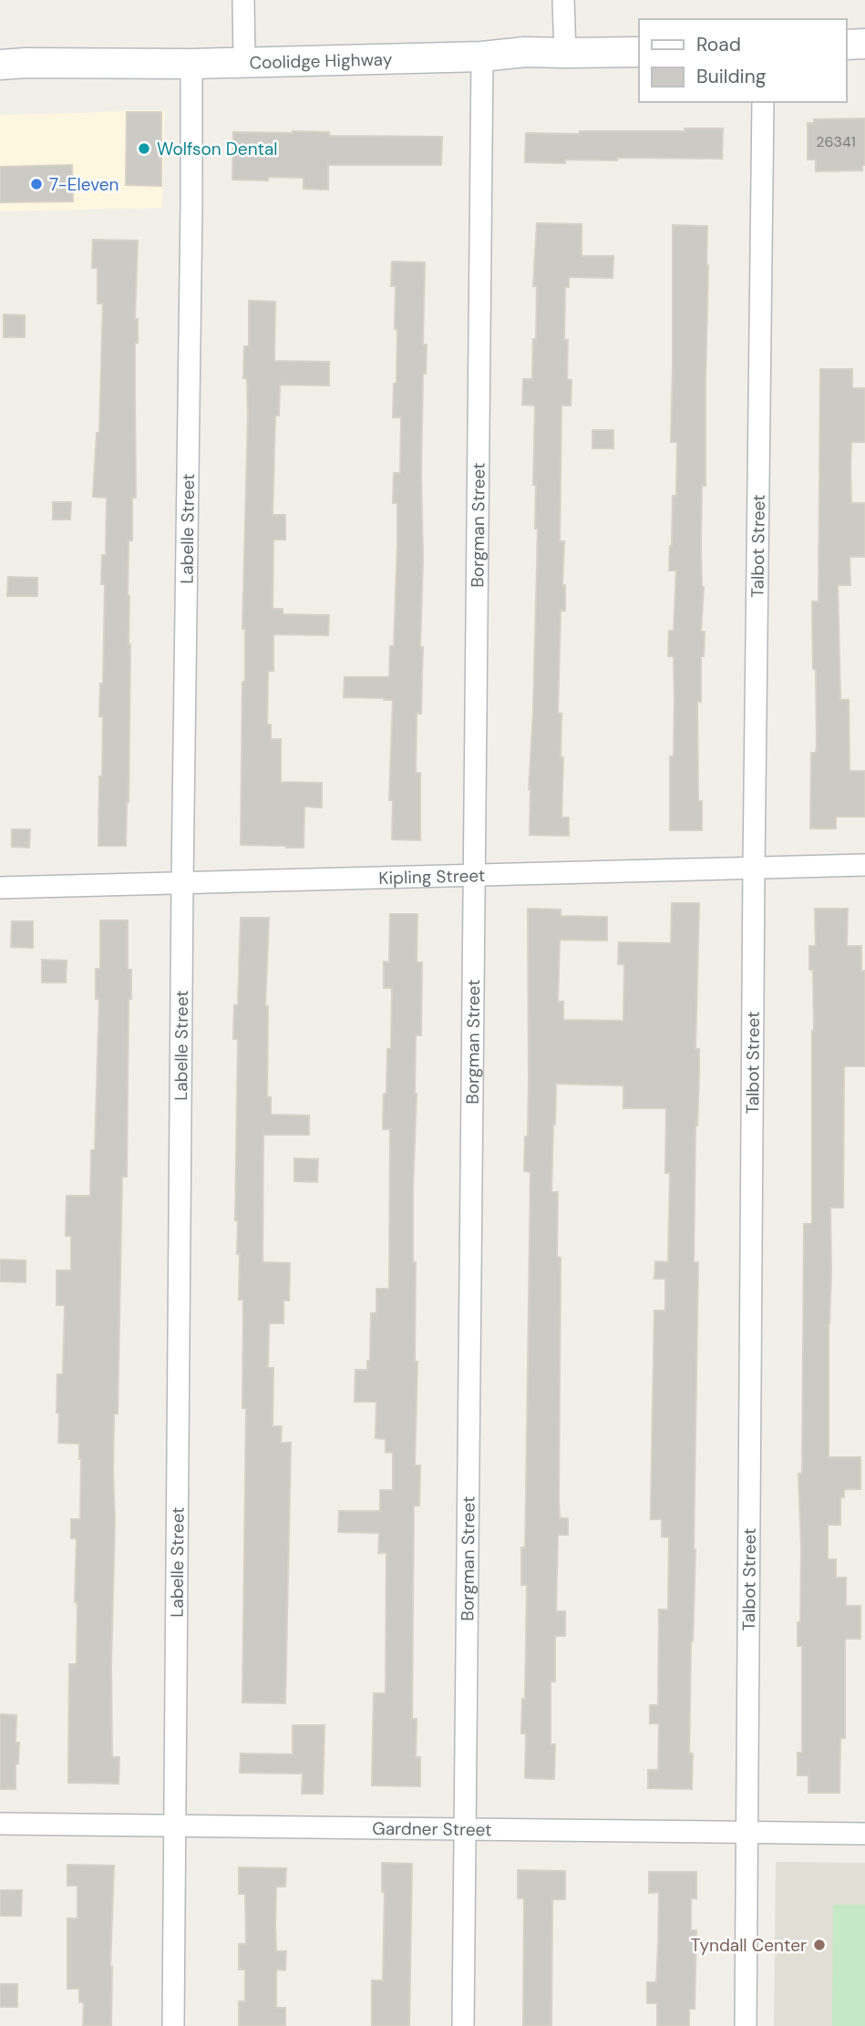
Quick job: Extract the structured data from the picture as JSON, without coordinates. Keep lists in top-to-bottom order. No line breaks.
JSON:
{"streets":{"main road":["Coolidge Highway"],"street":["Borgman Street","Labelle Street","Talbot Street","Kipling Street","Gardner Street"]},"crossings":[["Coolidge Highway","Borgman Street"],["Coolidge Highway","Labelle Street"],["Borgman Street","Kipling Street"],["Borgman Street","Gardner Street"],["Labelle Street","Kipling Street"],["Labelle Street","Gardner Street"],["Talbot Street","Kipling Street"],["Talbot Street","Gardner Street"]],"places":["Wolfson Dental","7-Eleven","Tyndall Center"],"house_numbers":["26341"],"legend":["Road","Building"]}
